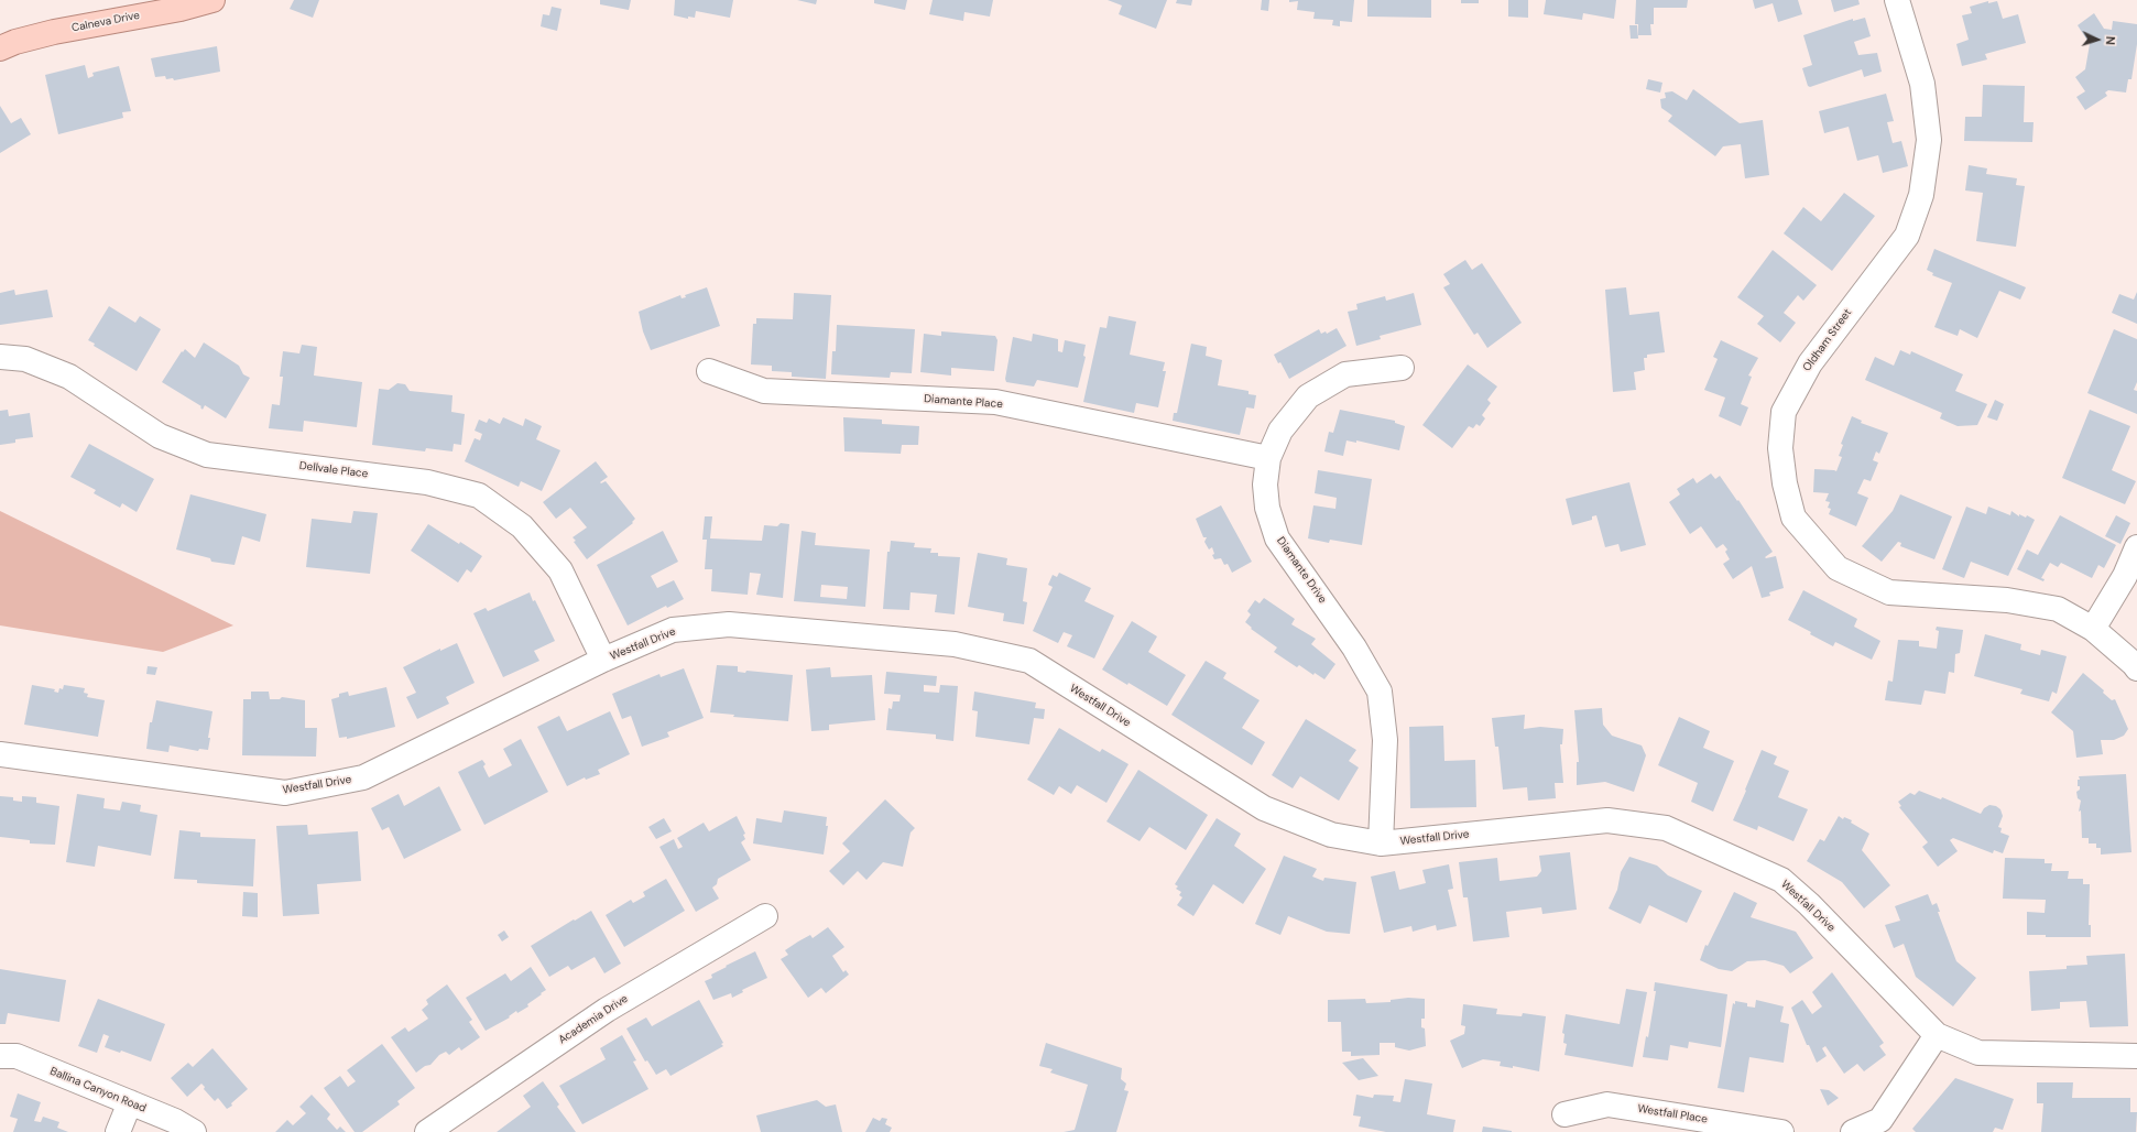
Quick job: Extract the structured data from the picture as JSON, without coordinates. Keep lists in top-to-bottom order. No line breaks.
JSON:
{"streets":{"main road":["Calneva Drive"],"street":["Oldham Street","Diamante Place","Dellvale Place","Diamante Drive","Westfall Drive","Academia Drive","Ballina Canyon Road","Westfall Place"]},"crossings":[["Diamante Place","Diamante Drive"],["Dellvale Place","Westfall Drive"],["Diamante Drive","Westfall Drive"]],"north":"right"}
